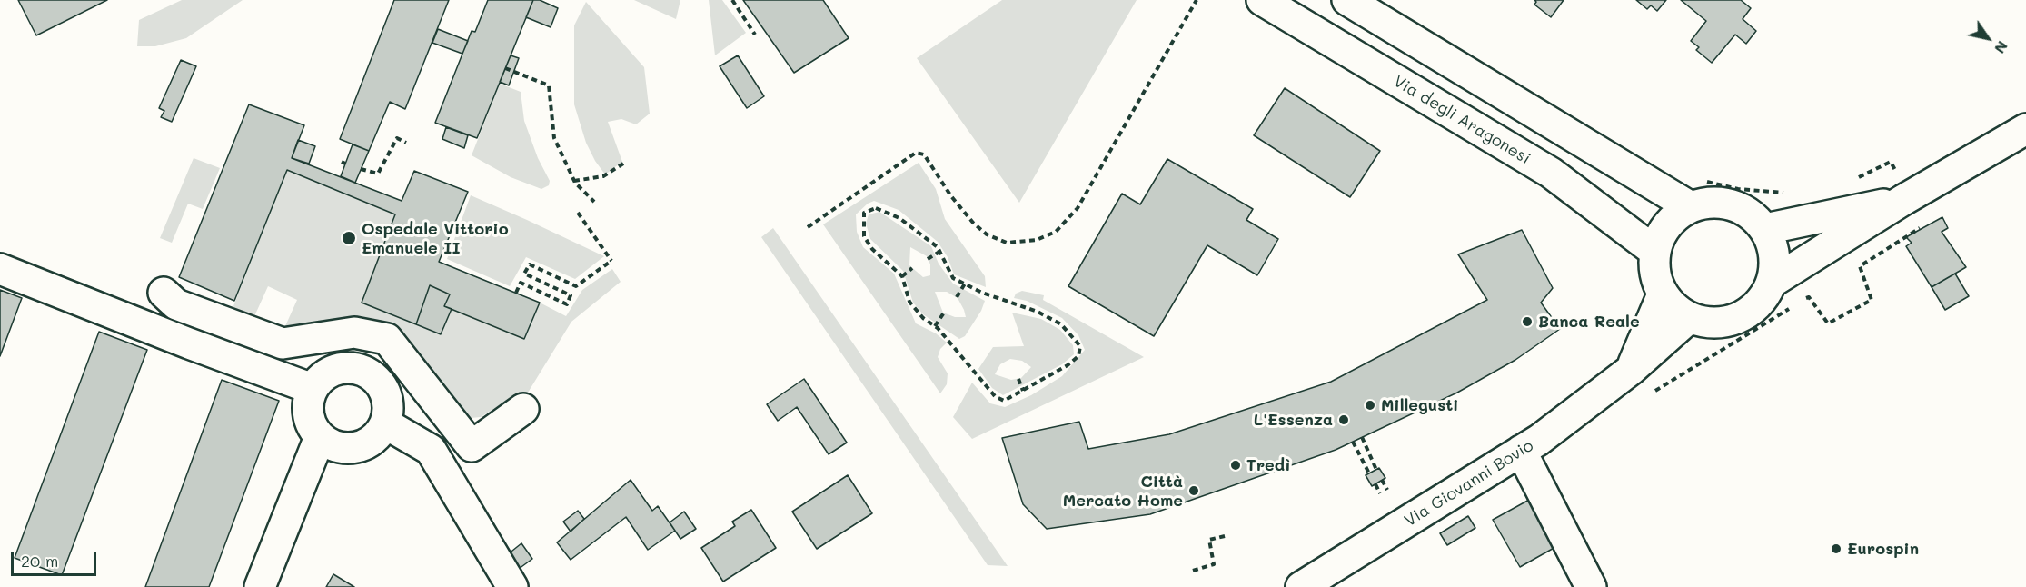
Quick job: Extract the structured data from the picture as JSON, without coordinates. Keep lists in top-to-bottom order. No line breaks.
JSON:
{"streets":{"main road":["Via degli Aragonesi","Via Giovanni Bovio"]},"crossings":[["Via degli Aragonesi","Via Giovanni Bovio"]],"places":["Ospedale Vittorio Emanuele II","Banca Reale","Millegusti","L'Essenza","Tredì","Città Mercato Home","Eurospin"],"scale_bar":"20 m","north":"bottom right"}
